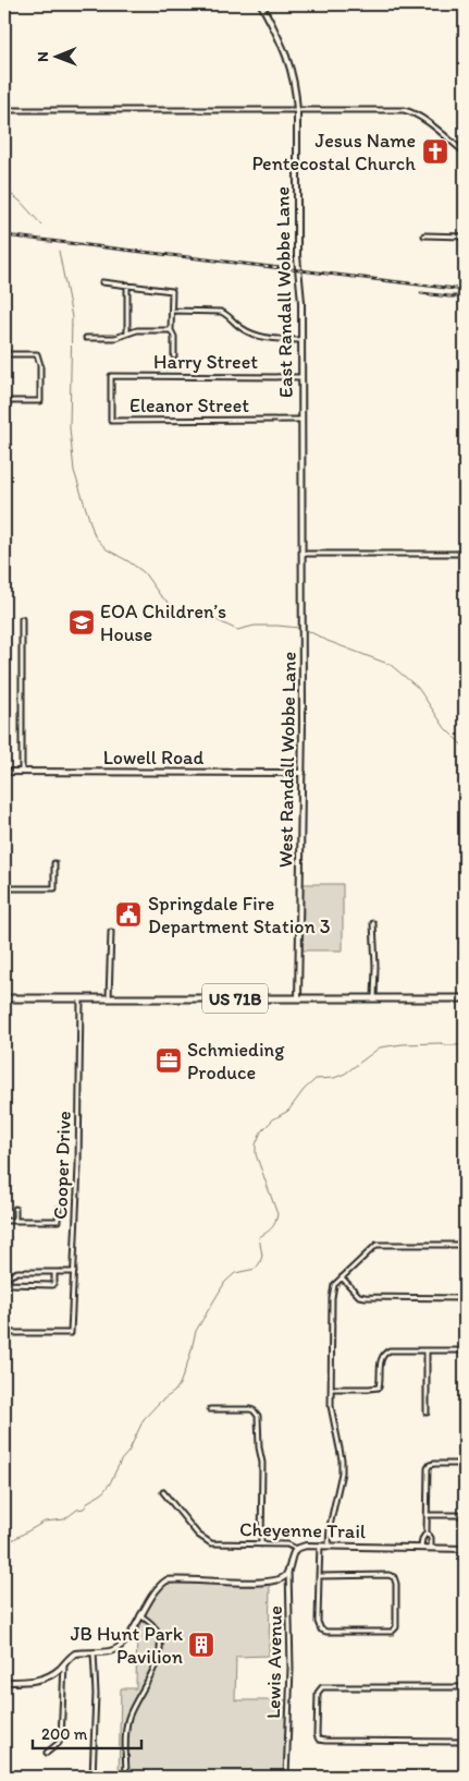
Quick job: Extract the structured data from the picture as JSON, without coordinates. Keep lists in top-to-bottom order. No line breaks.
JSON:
{"streets":{"main road":["US 71B"],"street":["East Randall Wobbe Lane","Harry Street","Eleanor Street","Lowell Road","West Randall Wobbe Lane","Cooper Drive","Cheyenne Trail","Lewis Avenue"]},"crossings":[["East Randall Wobbe Lane","Harry Street"],["East Randall Wobbe Lane","Eleanor Street"],["East Randall Wobbe Lane","West Randall Wobbe Lane"],["Harry Street","Eleanor Street"],["Lowell Road","West Randall Wobbe Lane"],["West Randall Wobbe Lane","US 71B"],["US 71B","Cooper Drive"],["Cheyenne Trail","Lewis Avenue"]],"places":{"church":["Jesus Name Pentecostal Church"],"school or university":["EOA Children’s House"],"public building":["Springdale Fire Department Station 3"],"office":["Schmieding Produce"],"building":["JB Hunt Park Pavilion"]},"scale_bar":"200 m","north":"left"}
